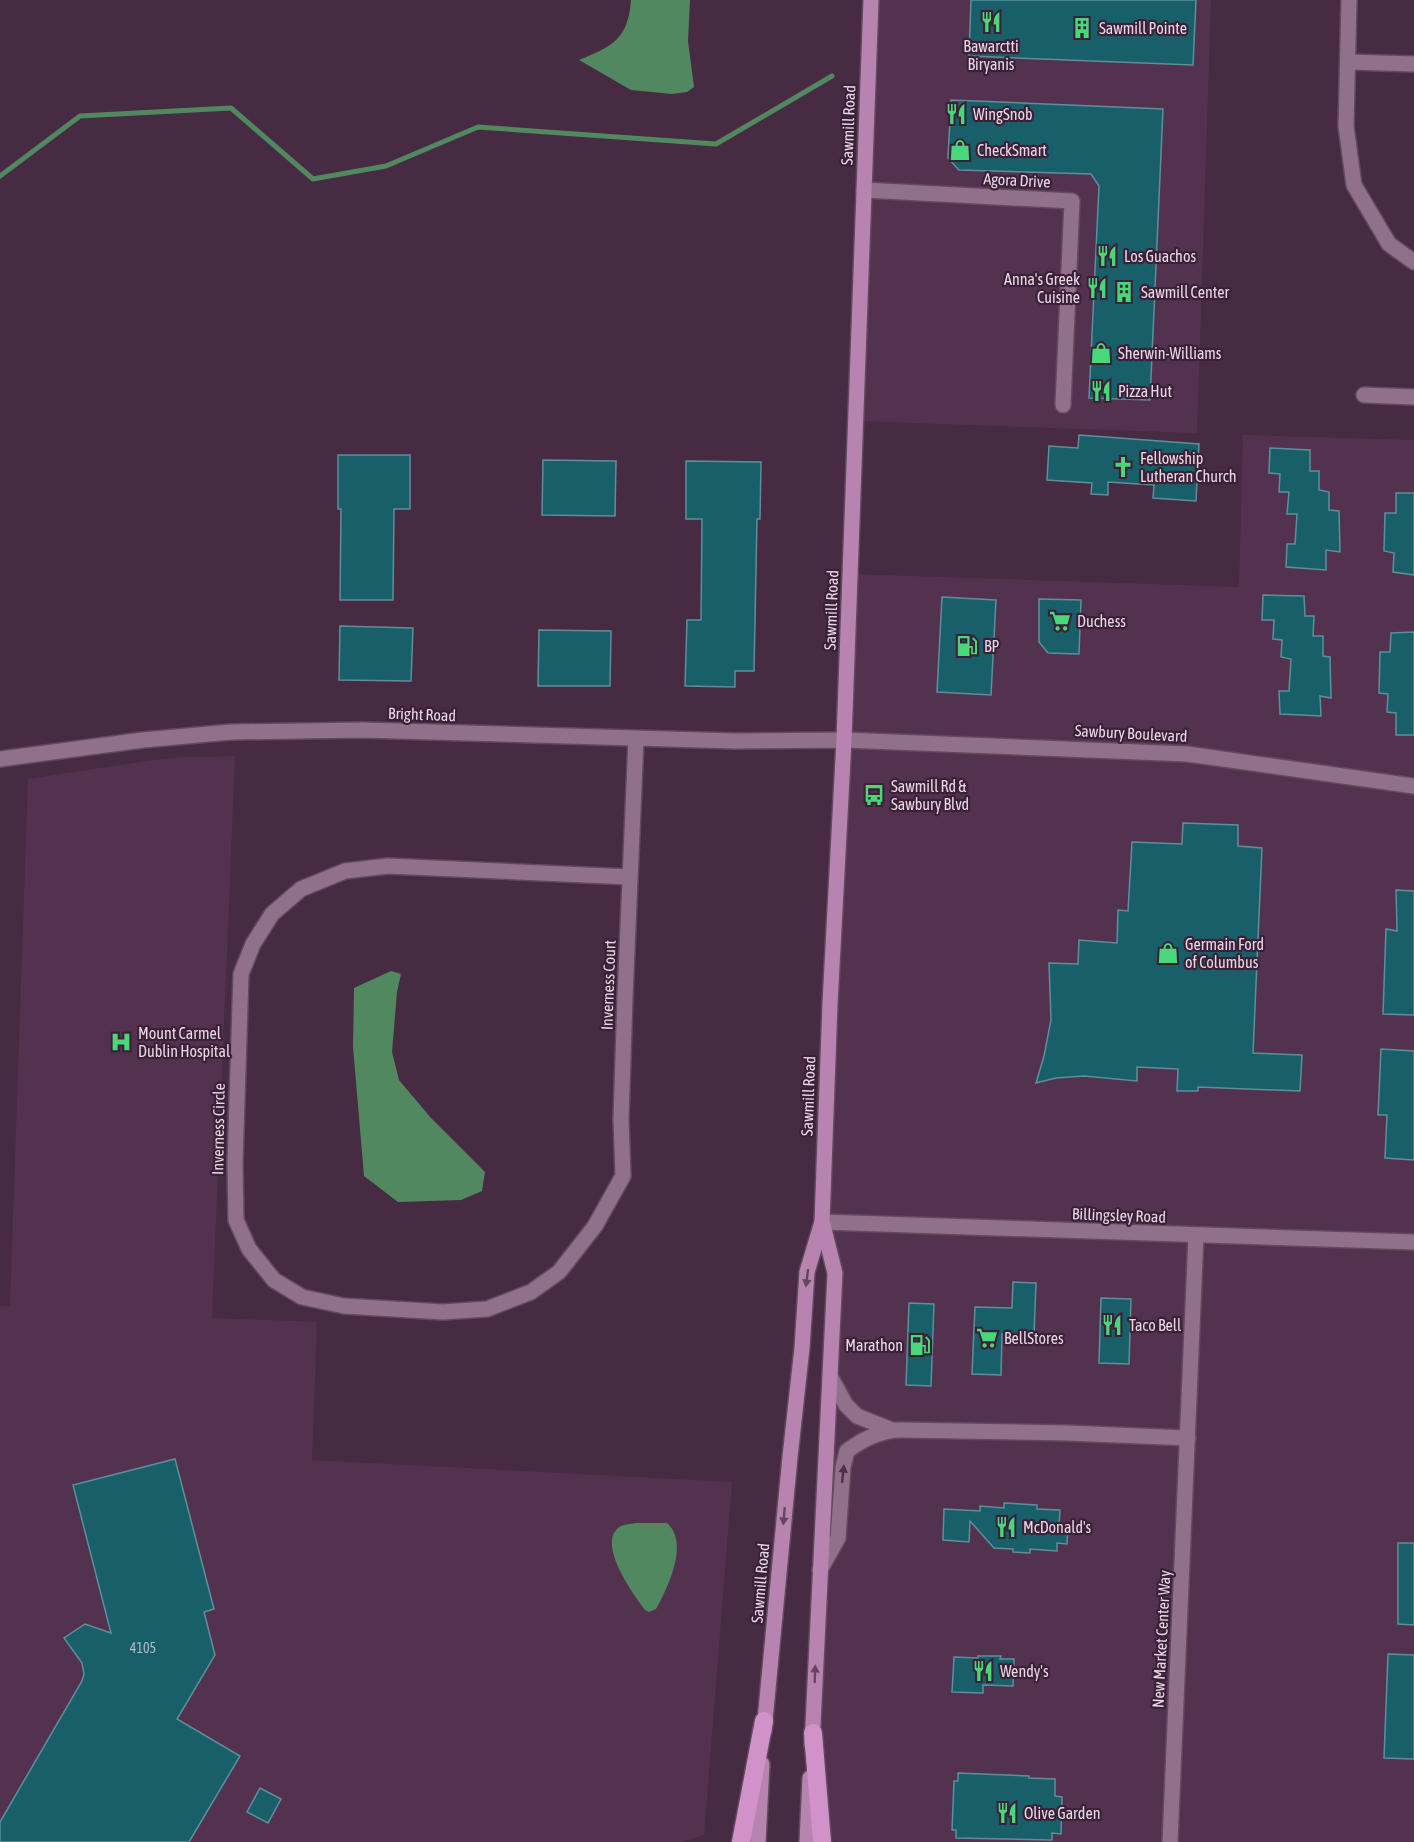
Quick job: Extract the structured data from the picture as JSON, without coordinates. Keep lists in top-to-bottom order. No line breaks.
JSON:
{"streets":{"main road":["Sawmill Road"],"street":["Agora Drive","Bright Road","Sawbury Boulevard","Inverness Court","Inverness Circle","Billingsley Road","New Market Center Way"]},"crossings":[["Sawmill Road","Agora Drive"],["Sawmill Road","Bright Road"],["Sawmill Road","Sawbury Boulevard"],["Sawmill Road","Billingsley Road"],["Bright Road","Sawbury Boulevard"],["Bright Road","Inverness Court"],["Inverness Court","Inverness Circle"],["Billingsley Road","New Market Center Way"]],"places":{"restaurant":["Bawarctti Biryanis","WingSnob","Los Guachos","Anna's Greek Cuisine","Pizza Hut","Taco Bell","McDonald's","Wendy's","Olive Garden"],"building":["Sawmill Pointe","Sawmill Center"],"shop":["CheckSmart","Sherwin-Williams","Germain Ford of Columbus"],"church":["Fellowship Lutheran Church"],"supermarket":["Duchess","BellStores"],"fuel station":["BP","Marathon"],"bus stop":["Sawmill Rd & Sawbury Blvd"],"hospital":["Mount Carmel Dublin Hospital"]},"house_numbers":["4105"]}
